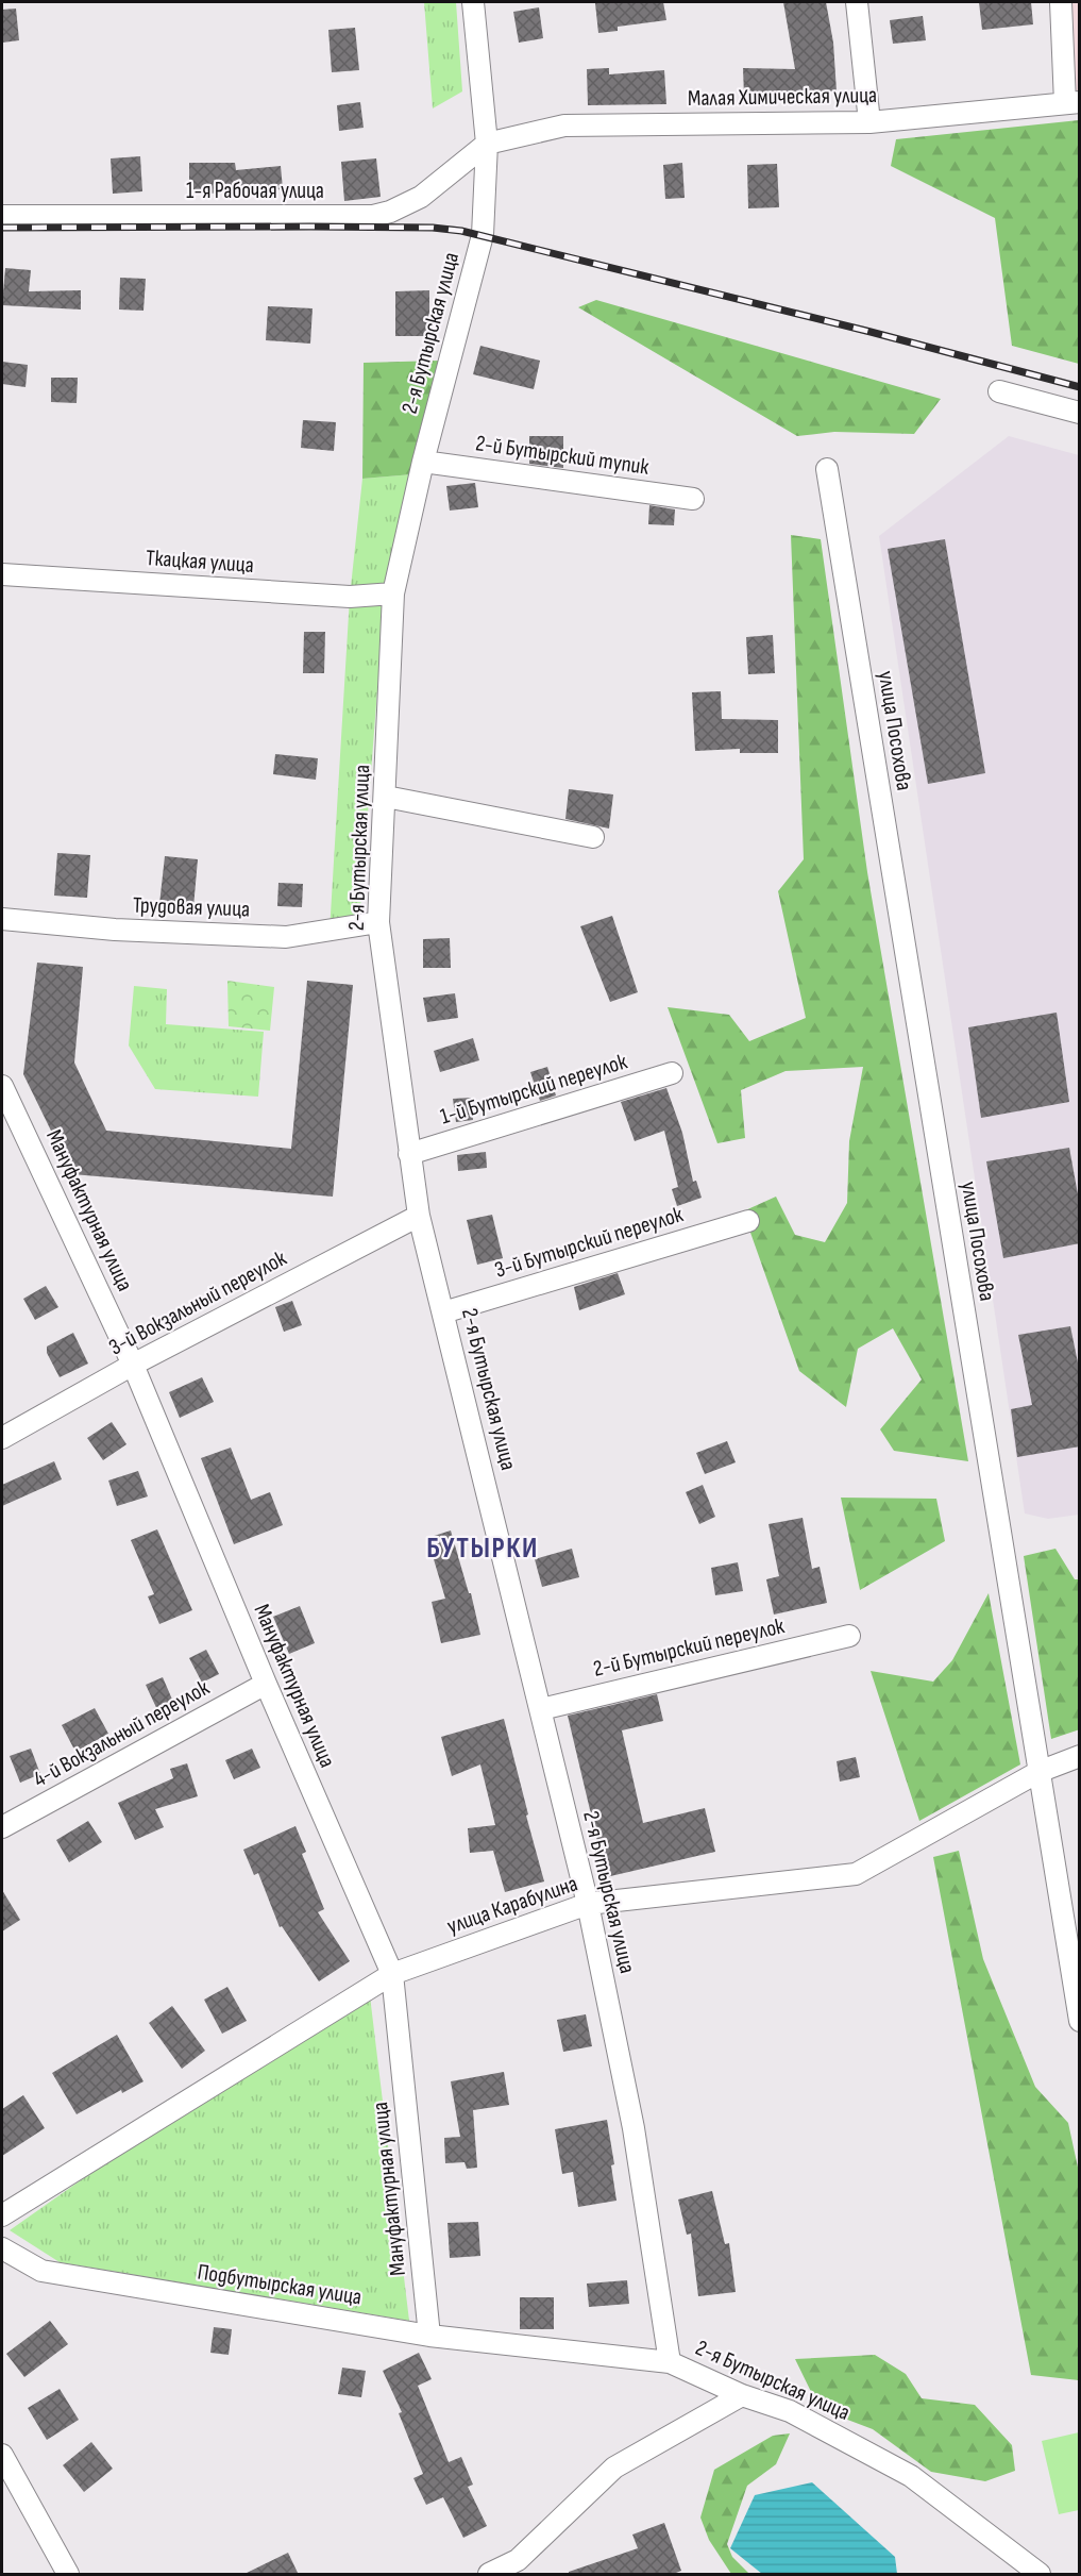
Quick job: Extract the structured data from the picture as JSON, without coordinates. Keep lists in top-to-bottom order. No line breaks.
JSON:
{"streets":{"street":["Малая Химическая улица","1-я Рабочая улица","2-я Бутырская улица","2-й Бутырский тупик","Ткацкая улица","улица Посохова","Трудовая улица","1-й Бутырский переулок","Мануфактурная улица","3-й Бутырский переулок","3-й Вокзальный переулок","2-й Бутырский переулок","4-й Вокзальный переулок","улица Карабулина","Подбутырская улица"]},"crossings":[["Малая Химическая улица","1-я Рабочая улица"],["Малая Химическая улица","2-я Бутырская улица"],["1-я Рабочая улица","2-я Бутырская улица"],["2-я Бутырская улица","2-й Бутырский тупик"],["2-я Бутырская улица","Ткацкая улица"],["2-я Бутырская улица","Трудовая улица"],["2-я Бутырская улица","1-й Бутырский переулок"],["2-я Бутырская улица","3-й Бутырский переулок"],["2-я Бутырская улица","3-й Вокзальный переулок"],["2-я Бутырская улица","2-й Бутырский переулок"],["2-я Бутырская улица","улица Карабулина"],["2-я Бутырская улица","Подбутырская улица"],["улица Посохова","улица Карабулина"],["Мануфактурная улица","3-й Вокзальный переулок"],["Мануфактурная улица","4-й Вокзальный переулок"],["Мануфактурная улица","улица Карабулина"],["Мануфактурная улица","Подбутырская улица"]],"districts":["БУТЫРКИ"]}
